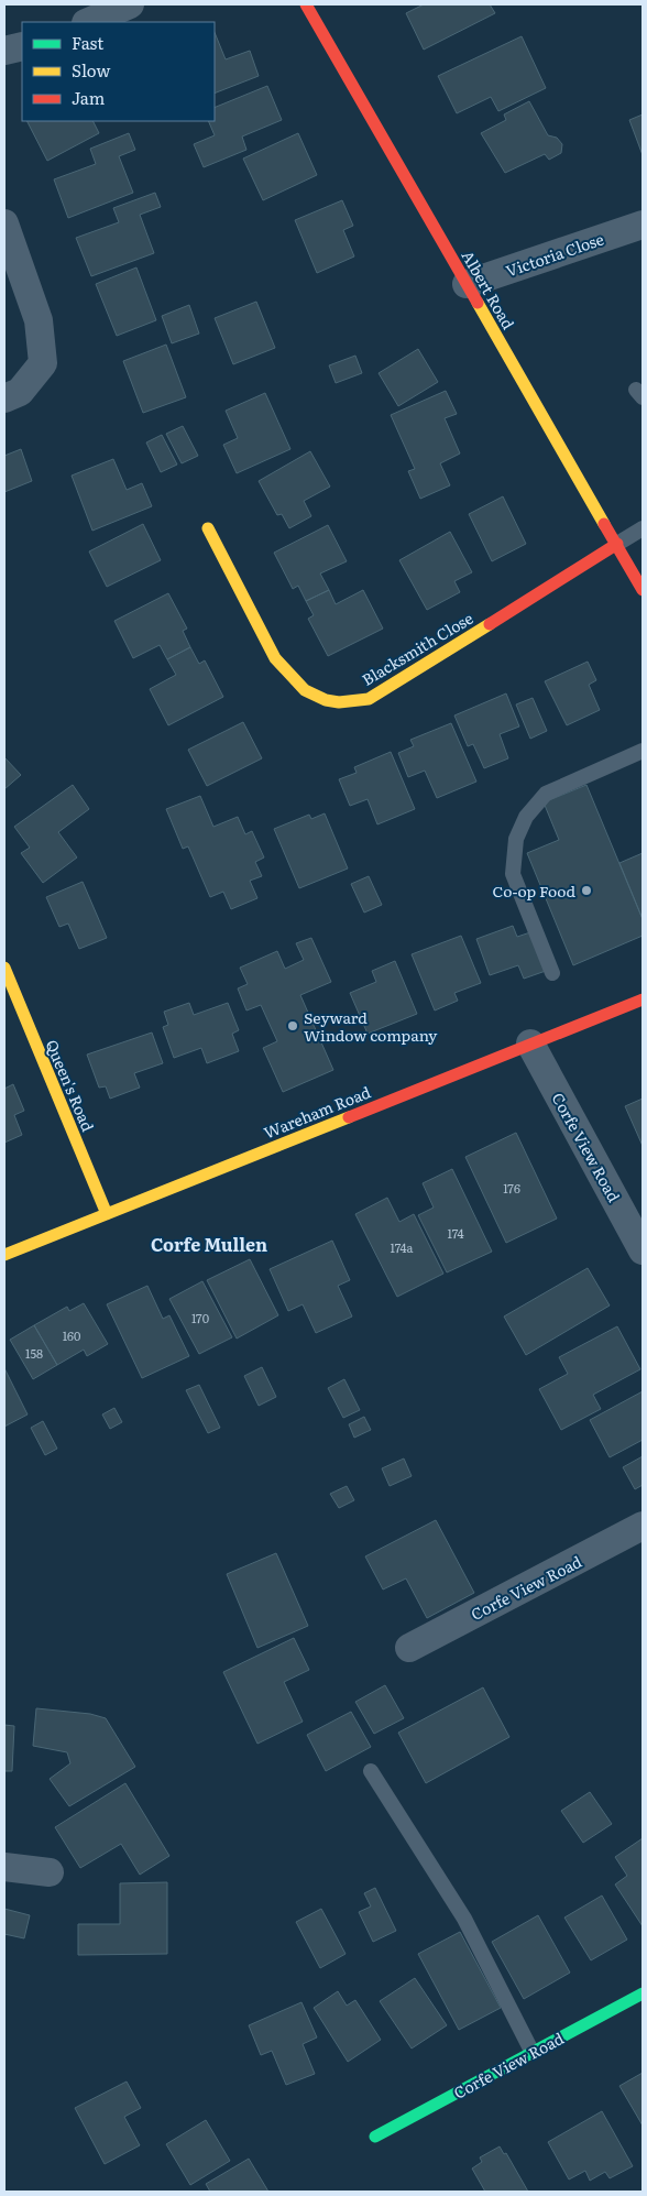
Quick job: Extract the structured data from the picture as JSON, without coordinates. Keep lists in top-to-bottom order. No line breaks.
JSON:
{"streets":{"street":["Victoria Close","Albert Road","Blacksmith Close","Queen's Road","Wareham Road","Corfe View Road"]},"crossings":[["Victoria Close","Albert Road"],["Albert Road","Blacksmith Close"],["Queen's Road","Wareham Road"],["Wareham Road","Corfe View Road"]],"districts":["Corfe Mullen"],"places":["Co-op Food","Seyward Window company"],"house_numbers":["176","174","174a","170","160","158"],"legend":["Fast","Slow","Jam"]}
